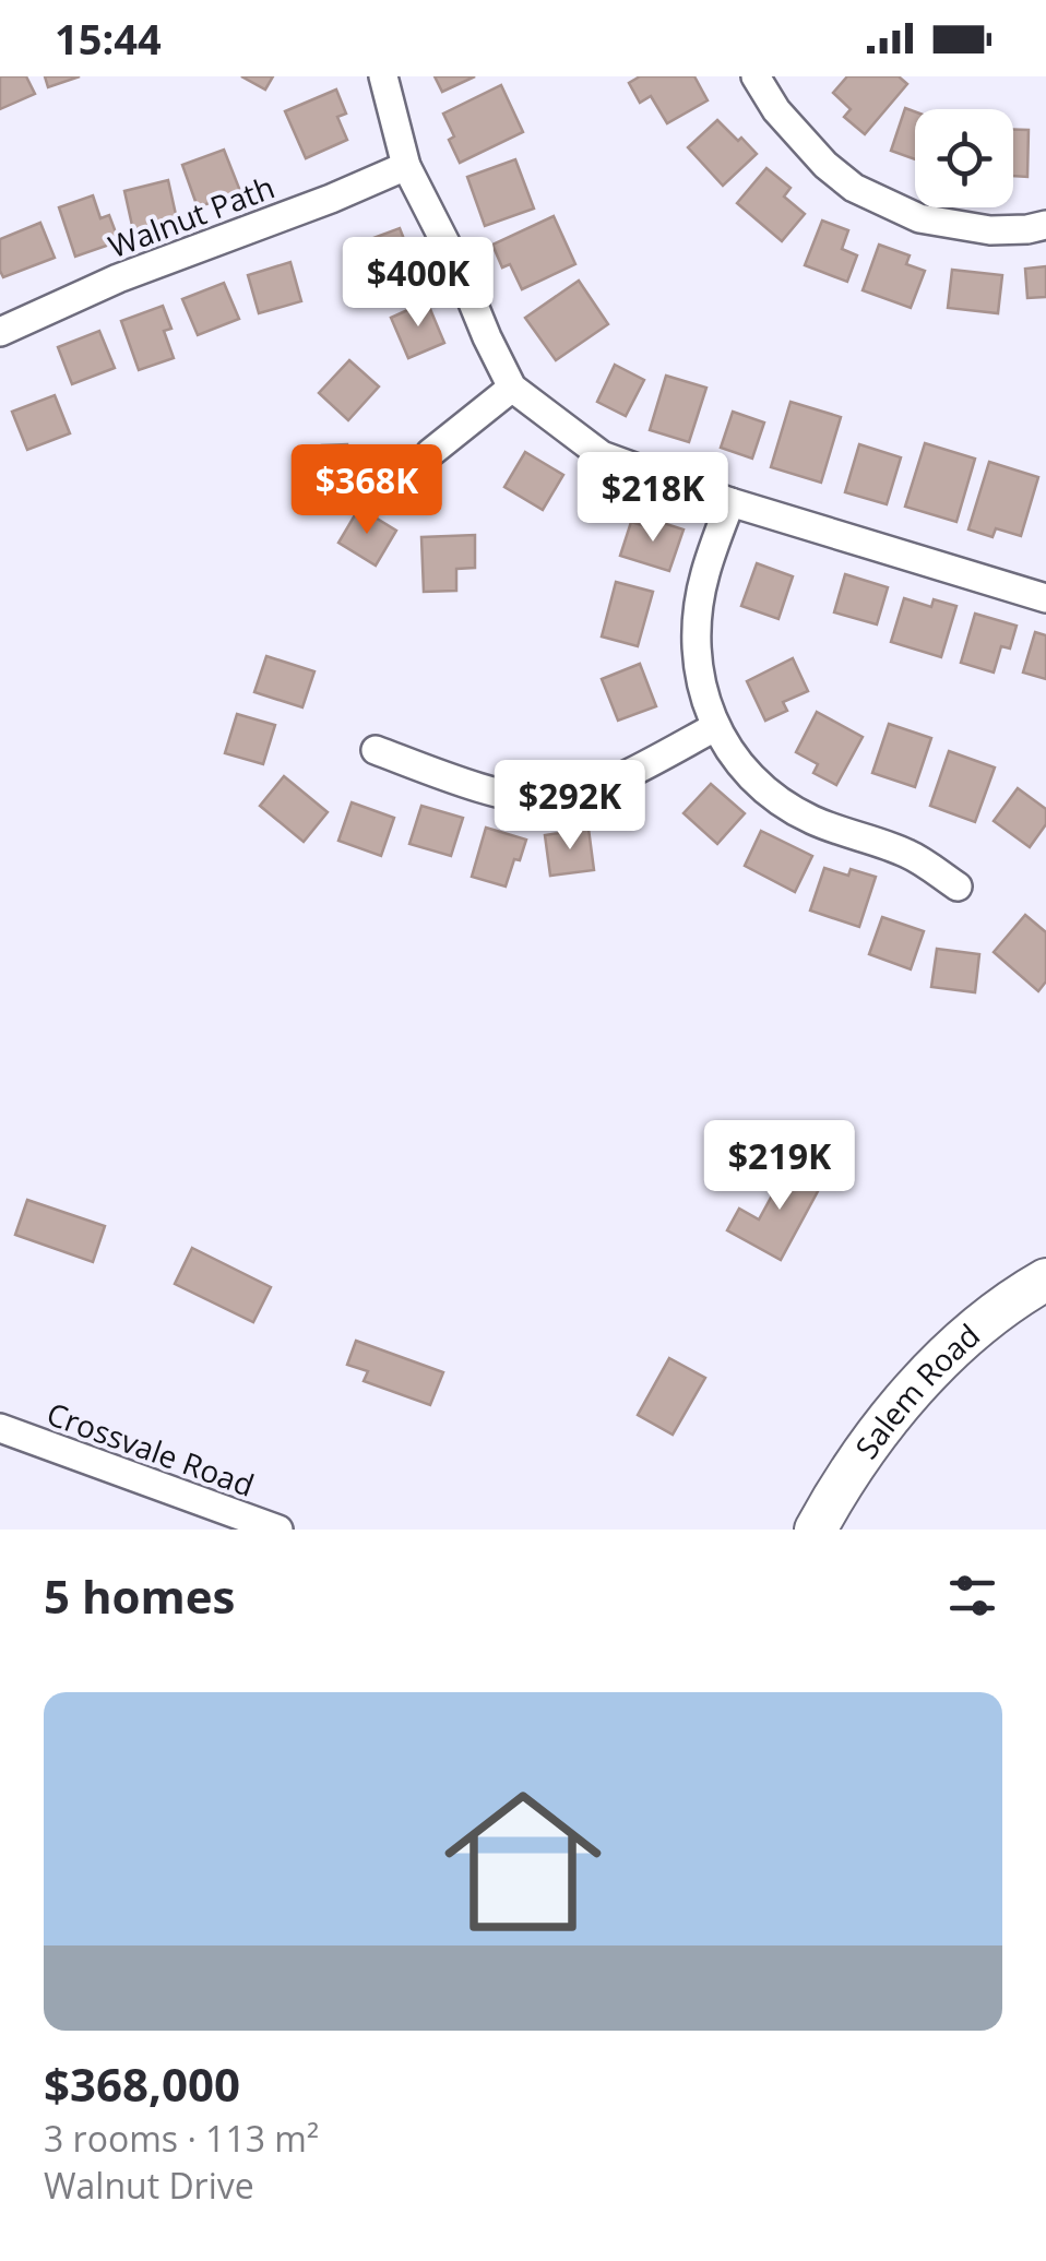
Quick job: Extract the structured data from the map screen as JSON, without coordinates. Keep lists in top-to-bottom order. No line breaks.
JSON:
{"streets":{"street":["Walnut Path","Salem Road","Crossvale Road"]},"page":{"status":"15:44","price":["$400K","$368K","$218K","$292K","$219K"],"heading":"5 homes","list":[{"name":"$368,000","note":"3 rooms · 113 m² · Walnut Drive"}]}}
